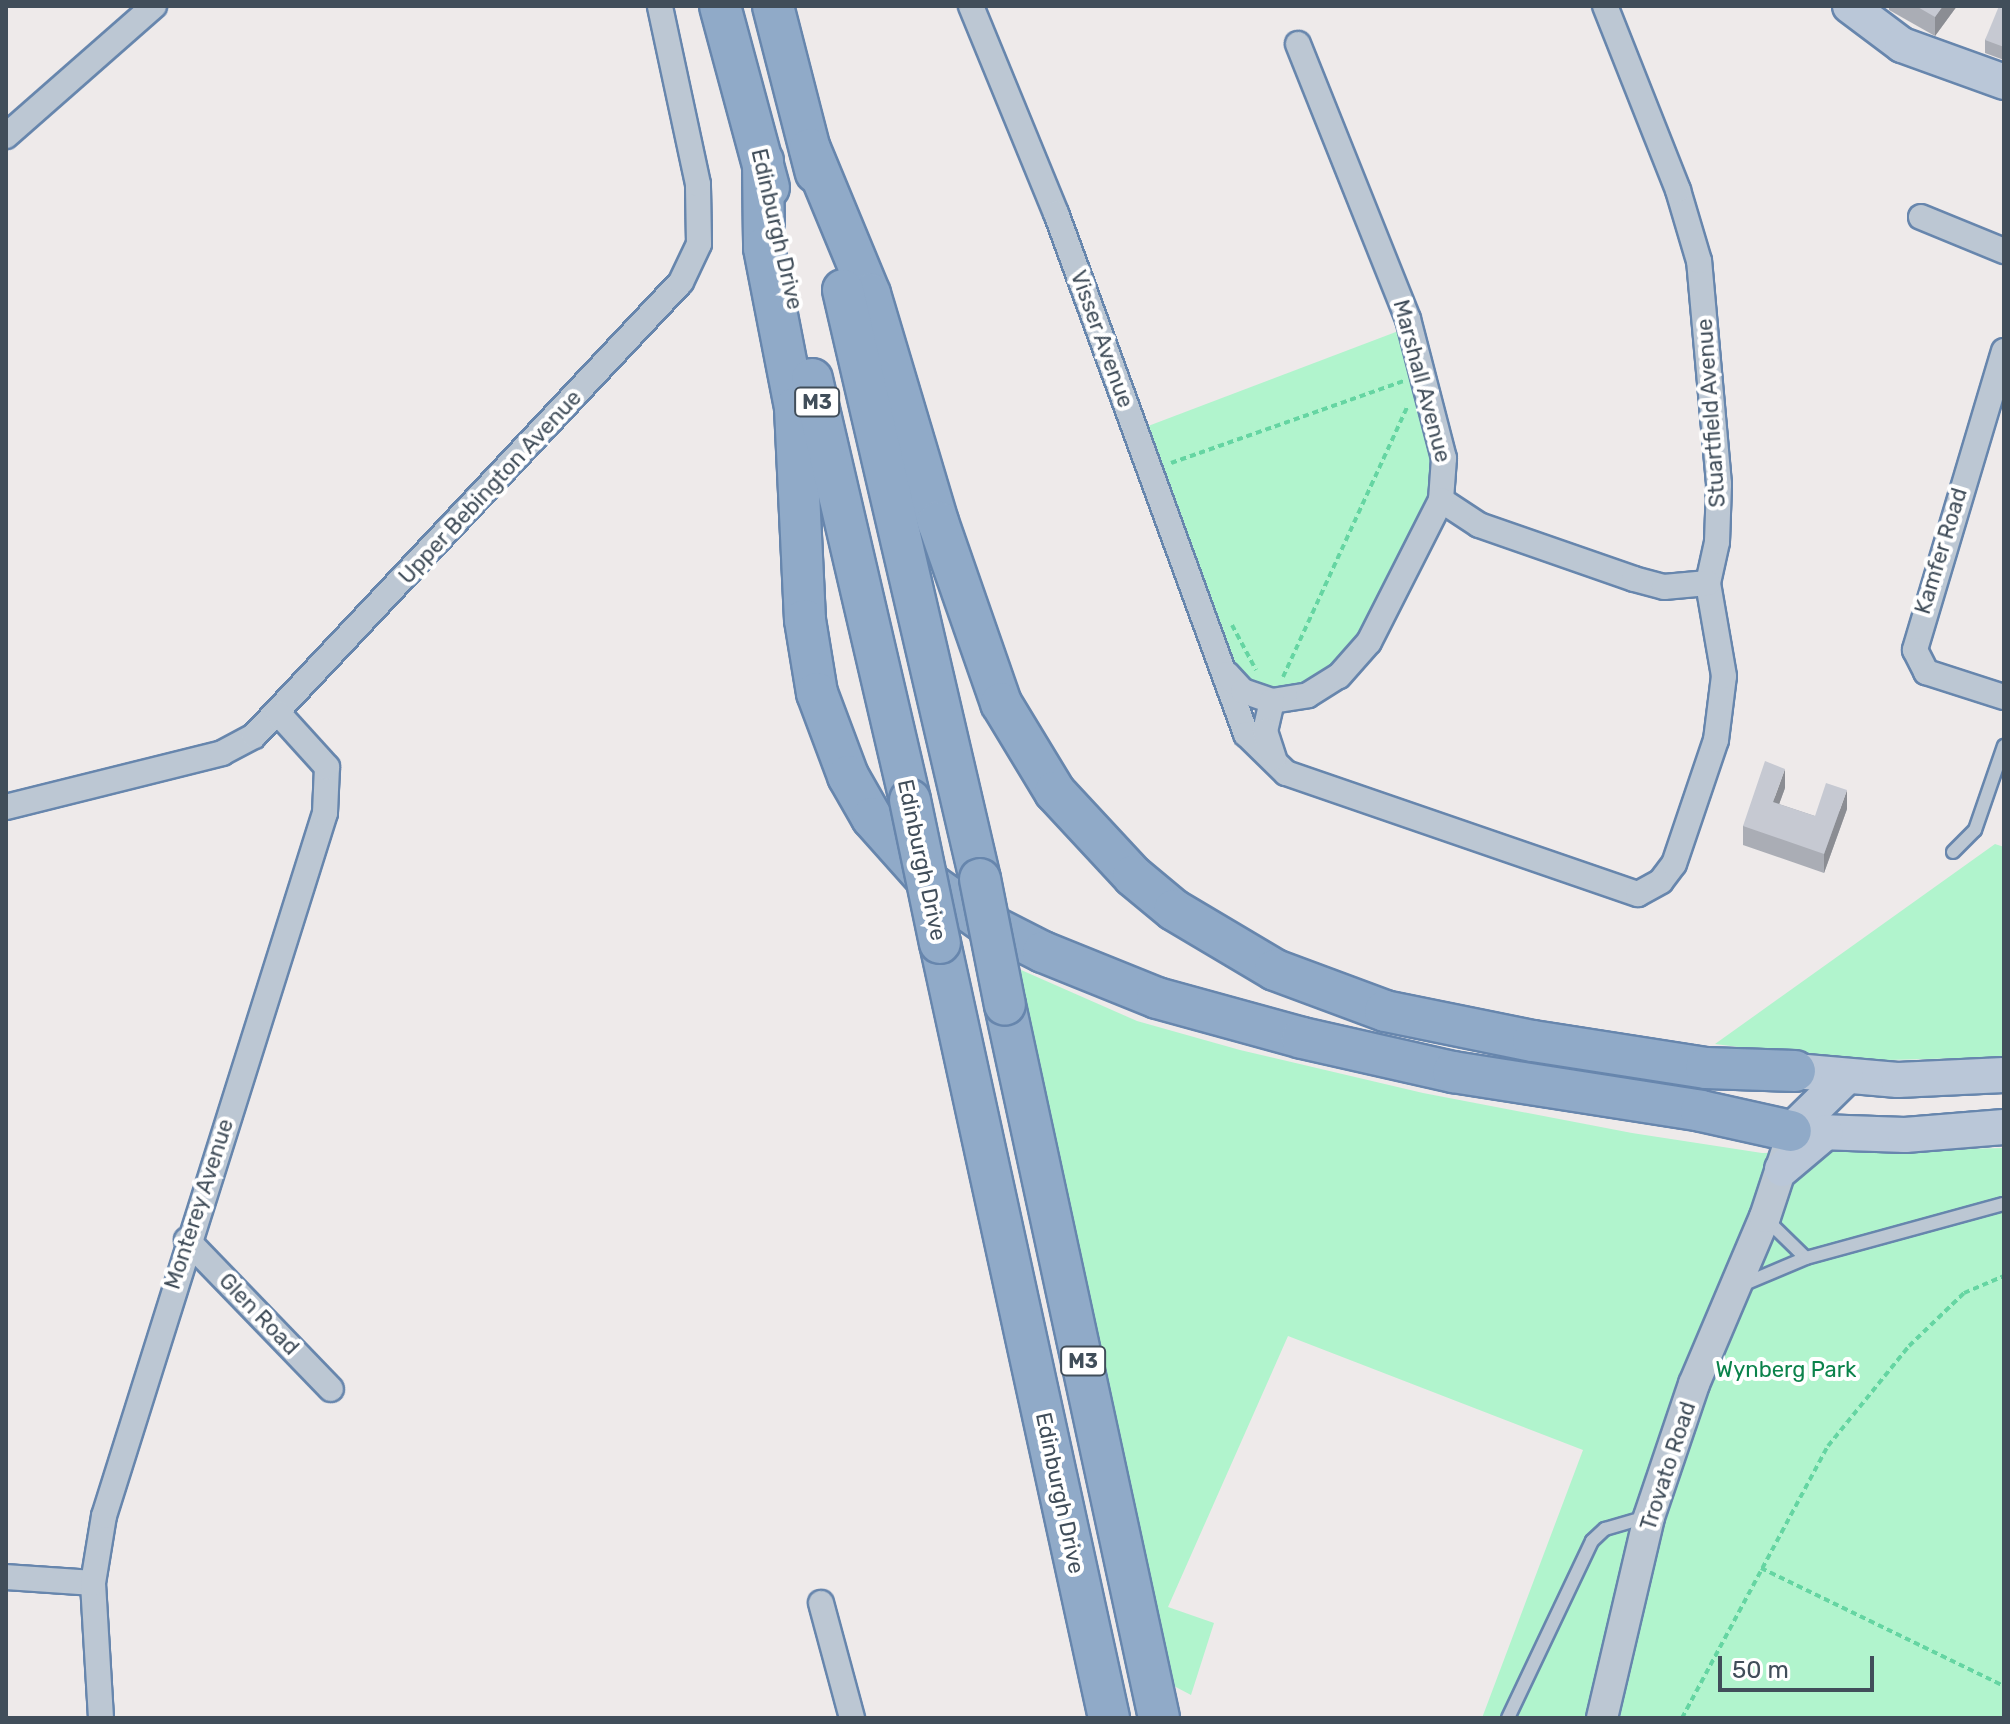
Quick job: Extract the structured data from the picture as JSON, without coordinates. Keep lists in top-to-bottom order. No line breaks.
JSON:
{"streets":{"highway":["Edinburgh Drive","M3"],"street":["Visser Avenue","Marshall Avenue","Stuartfield Avenue","Upper Bebington Avenue","Kamfer Road","Monterey Avenue","Glen Road","Trovato Road"]},"crossings":[["Visser Avenue","Stuartfield Avenue"],["Upper Bebington Avenue","Monterey Avenue"],["Monterey Avenue","Glen Road"]],"parks":["Wynberg Park"],"scale_bar":"50 m"}
